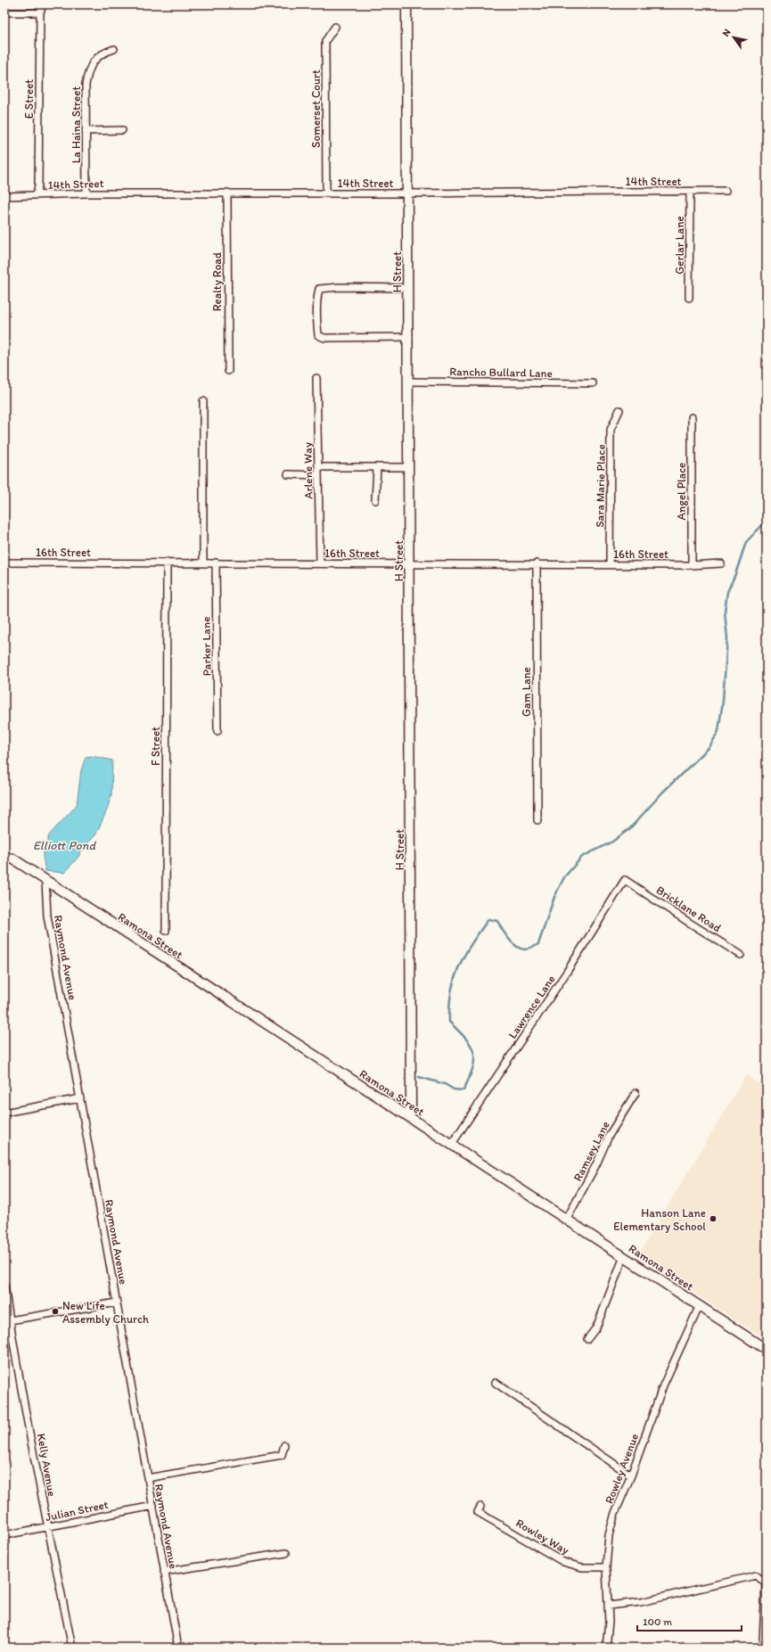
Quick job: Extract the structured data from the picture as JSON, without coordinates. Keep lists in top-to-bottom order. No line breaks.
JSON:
{"streets":{"street":["E Street","Somerset Court","La Haina Street","14th Street","Gerlar Lane","H Street","Realty Road","Rancho Bullard Lane","Arlene Way","Sara Marie Place","Angel Place","16th Street","Parker Lane","Gam Lane","F Street","Bricklane Road","Ramona Street","Raymond Avenue","Lawrence Lane","Ramsey Lane","Kelly Avenue","Rowley Avenue","Julian Street","Rowley Way"]},"crossings":[["E Street","14th Street"],["Somerset Court","14th Street"],["La Haina Street","14th Street"],["14th Street","Gerlar Lane"],["14th Street","H Street"],["14th Street","Realty Road"],["H Street","Rancho Bullard Lane"],["H Street","16th Street"],["H Street","Ramona Street"],["Arlene Way","16th Street"],["Sara Marie Place","16th Street"],["Angel Place","16th Street"],["16th Street","Parker Lane"],["16th Street","Gam Lane"],["16th Street","F Street"],["Bricklane Road","Lawrence Lane"],["Ramona Street","Raymond Avenue"],["Ramona Street","Lawrence Lane"],["Ramona Street","Ramsey Lane"],["Ramona Street","Rowley Avenue"],["Raymond Avenue","Julian Street"],["Kelly Avenue","Julian Street"],["Rowley Avenue","Rowley Way"]],"water":["Elliott Pond"],"places":["Hanson Lane Elementary School","New Life Assembly Church"],"scale_bar":"100 m","north":"top left"}
